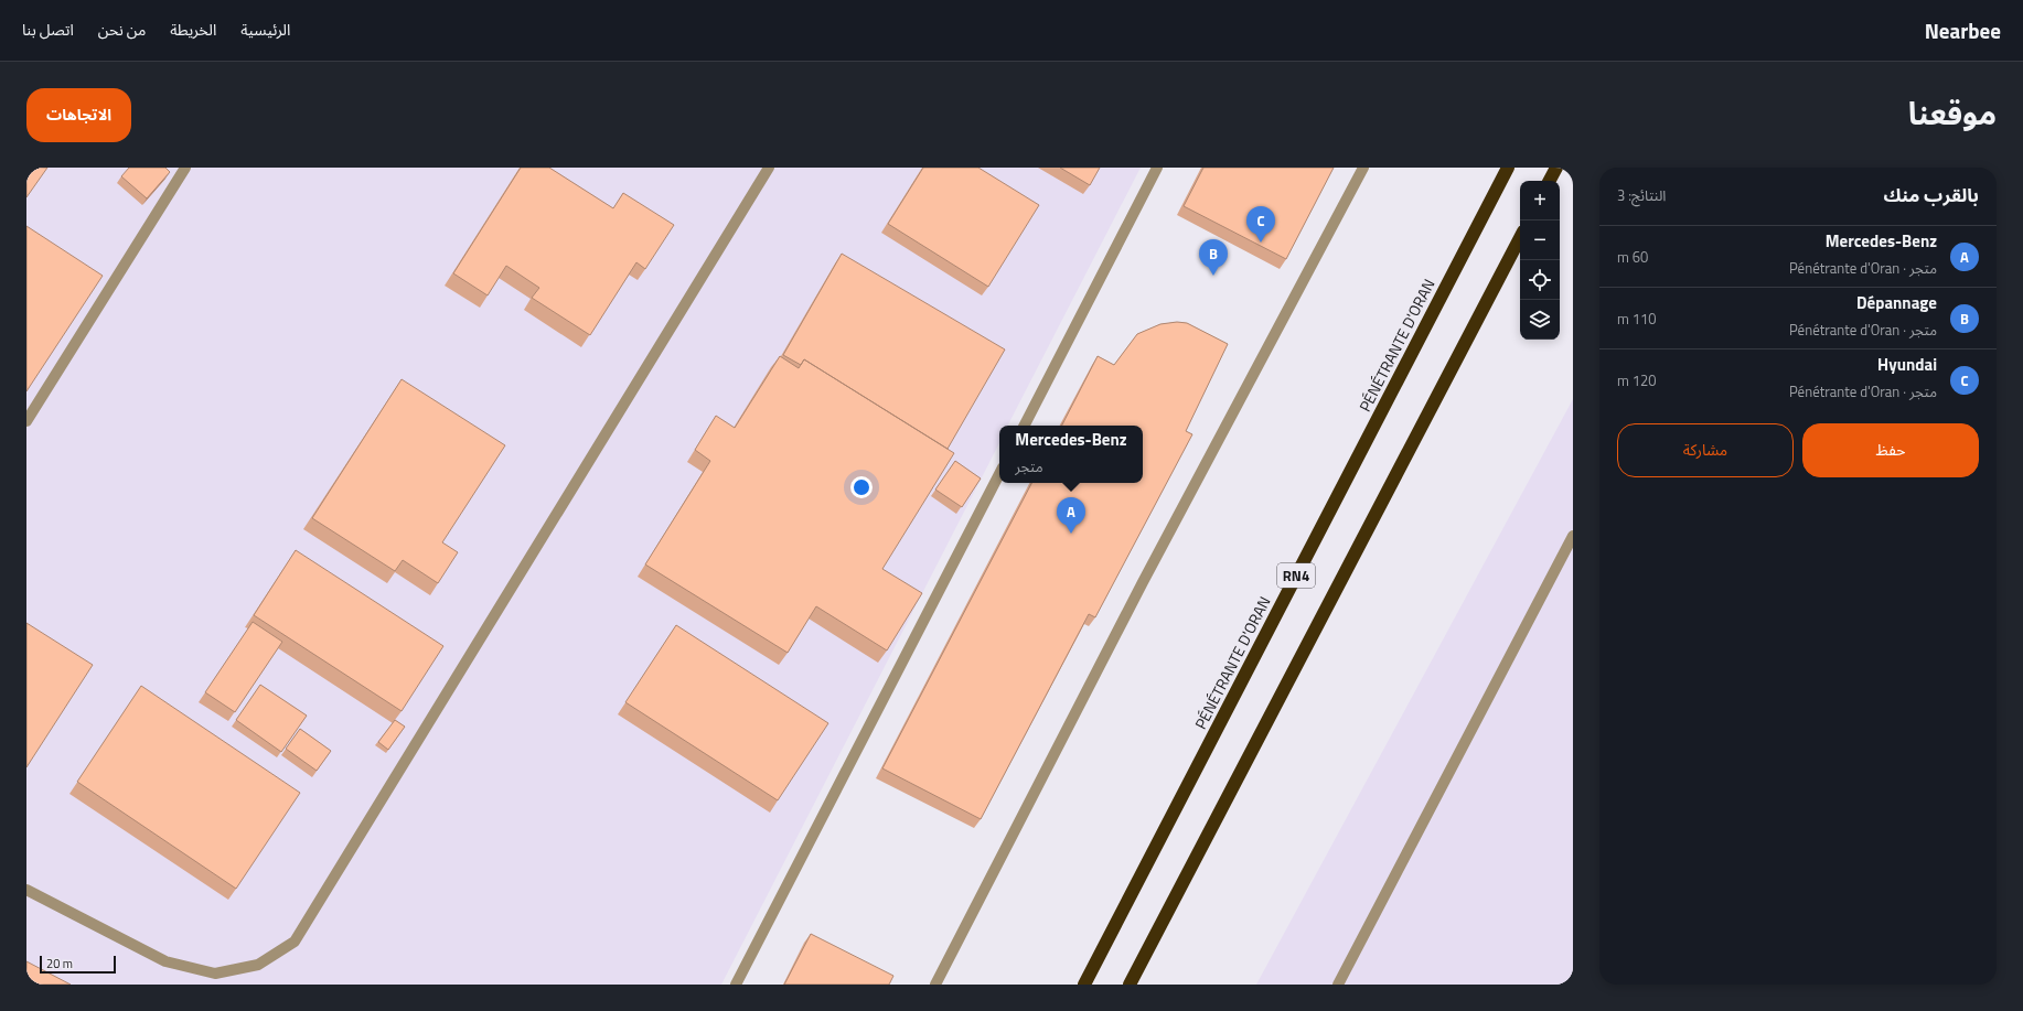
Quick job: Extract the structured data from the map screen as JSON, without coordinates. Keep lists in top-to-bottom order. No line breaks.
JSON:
{"streets":{"highway":["PÉNÉTRANTE D'ORAN","RN4"]},"scale_bar":"20 m","page":{"header":"Nearbee","nav":["الرئيسية","الخريطة","من نحن","اتصل بنا"],"title":"موقعنا","buttons":["الاتجاهات",["حفظ","مشاركة"]],"heading":["بالقرب منك","النتائج: 3"],"map_buttons":["+","−"],"pins":["C","B","A"],"list":[{"mark":"A","name":"Mercedes-Benz","note":"متجر · Pénétrante d'Oran","value":"60 m"},{"mark":"B","name":"Dépannage","note":"متجر · Pénétrante d'Oran","value":"110 m"},{"mark":"C","name":"Hyundai","note":"متجر · Pénétrante d'Oran","value":"120 m"}],"popup":["Mercedes-Benz","متجر"],"scale":"20 m"}}
